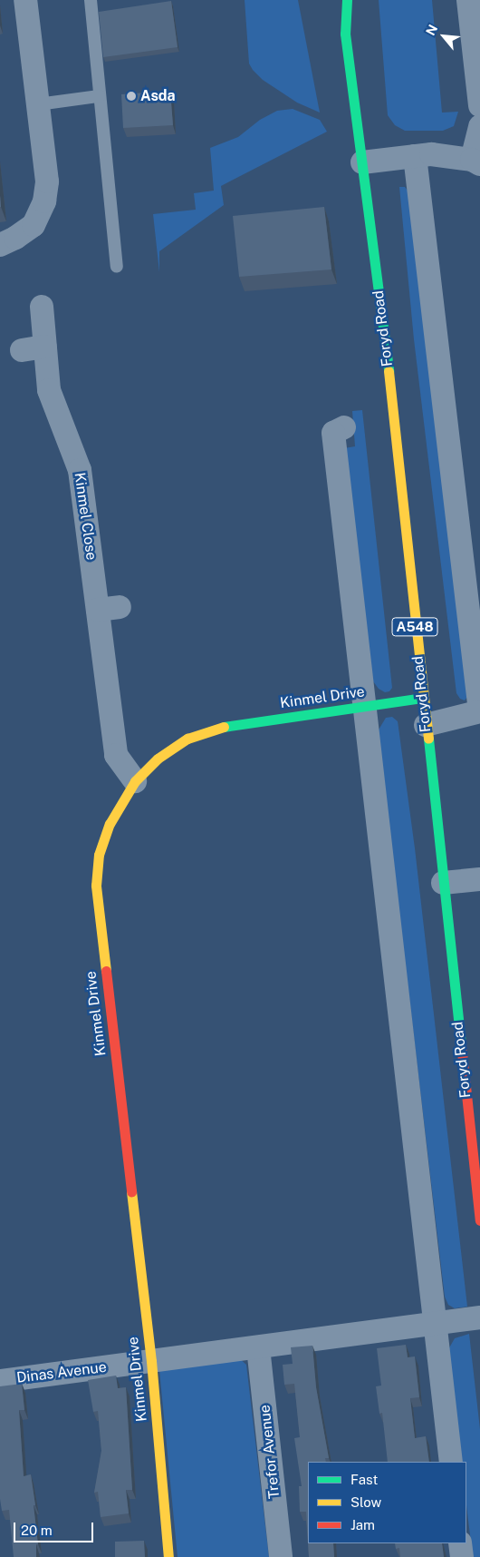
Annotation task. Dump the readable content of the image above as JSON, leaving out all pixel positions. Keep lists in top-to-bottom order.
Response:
{
  "streets": {
    "main road": ["Foryd Road", "A548", "Kinmel Drive"],
    "street": ["Kinmel Close", "Dinas Avenue", "Trefor Avenue"]
  },
  "crossings": [
    ["Foryd Road", "Kinmel Drive"],
    ["Kinmel Close", "Kinmel Drive"],
    ["Kinmel Drive", "Dinas Avenue"],
    ["Dinas Avenue", "Trefor Avenue"]
  ],
  "places": ["Asda"],
  "legend": ["Fast", "Slow", "Jam"],
  "scale_bar": "20 m",
  "north": "top left"
}
